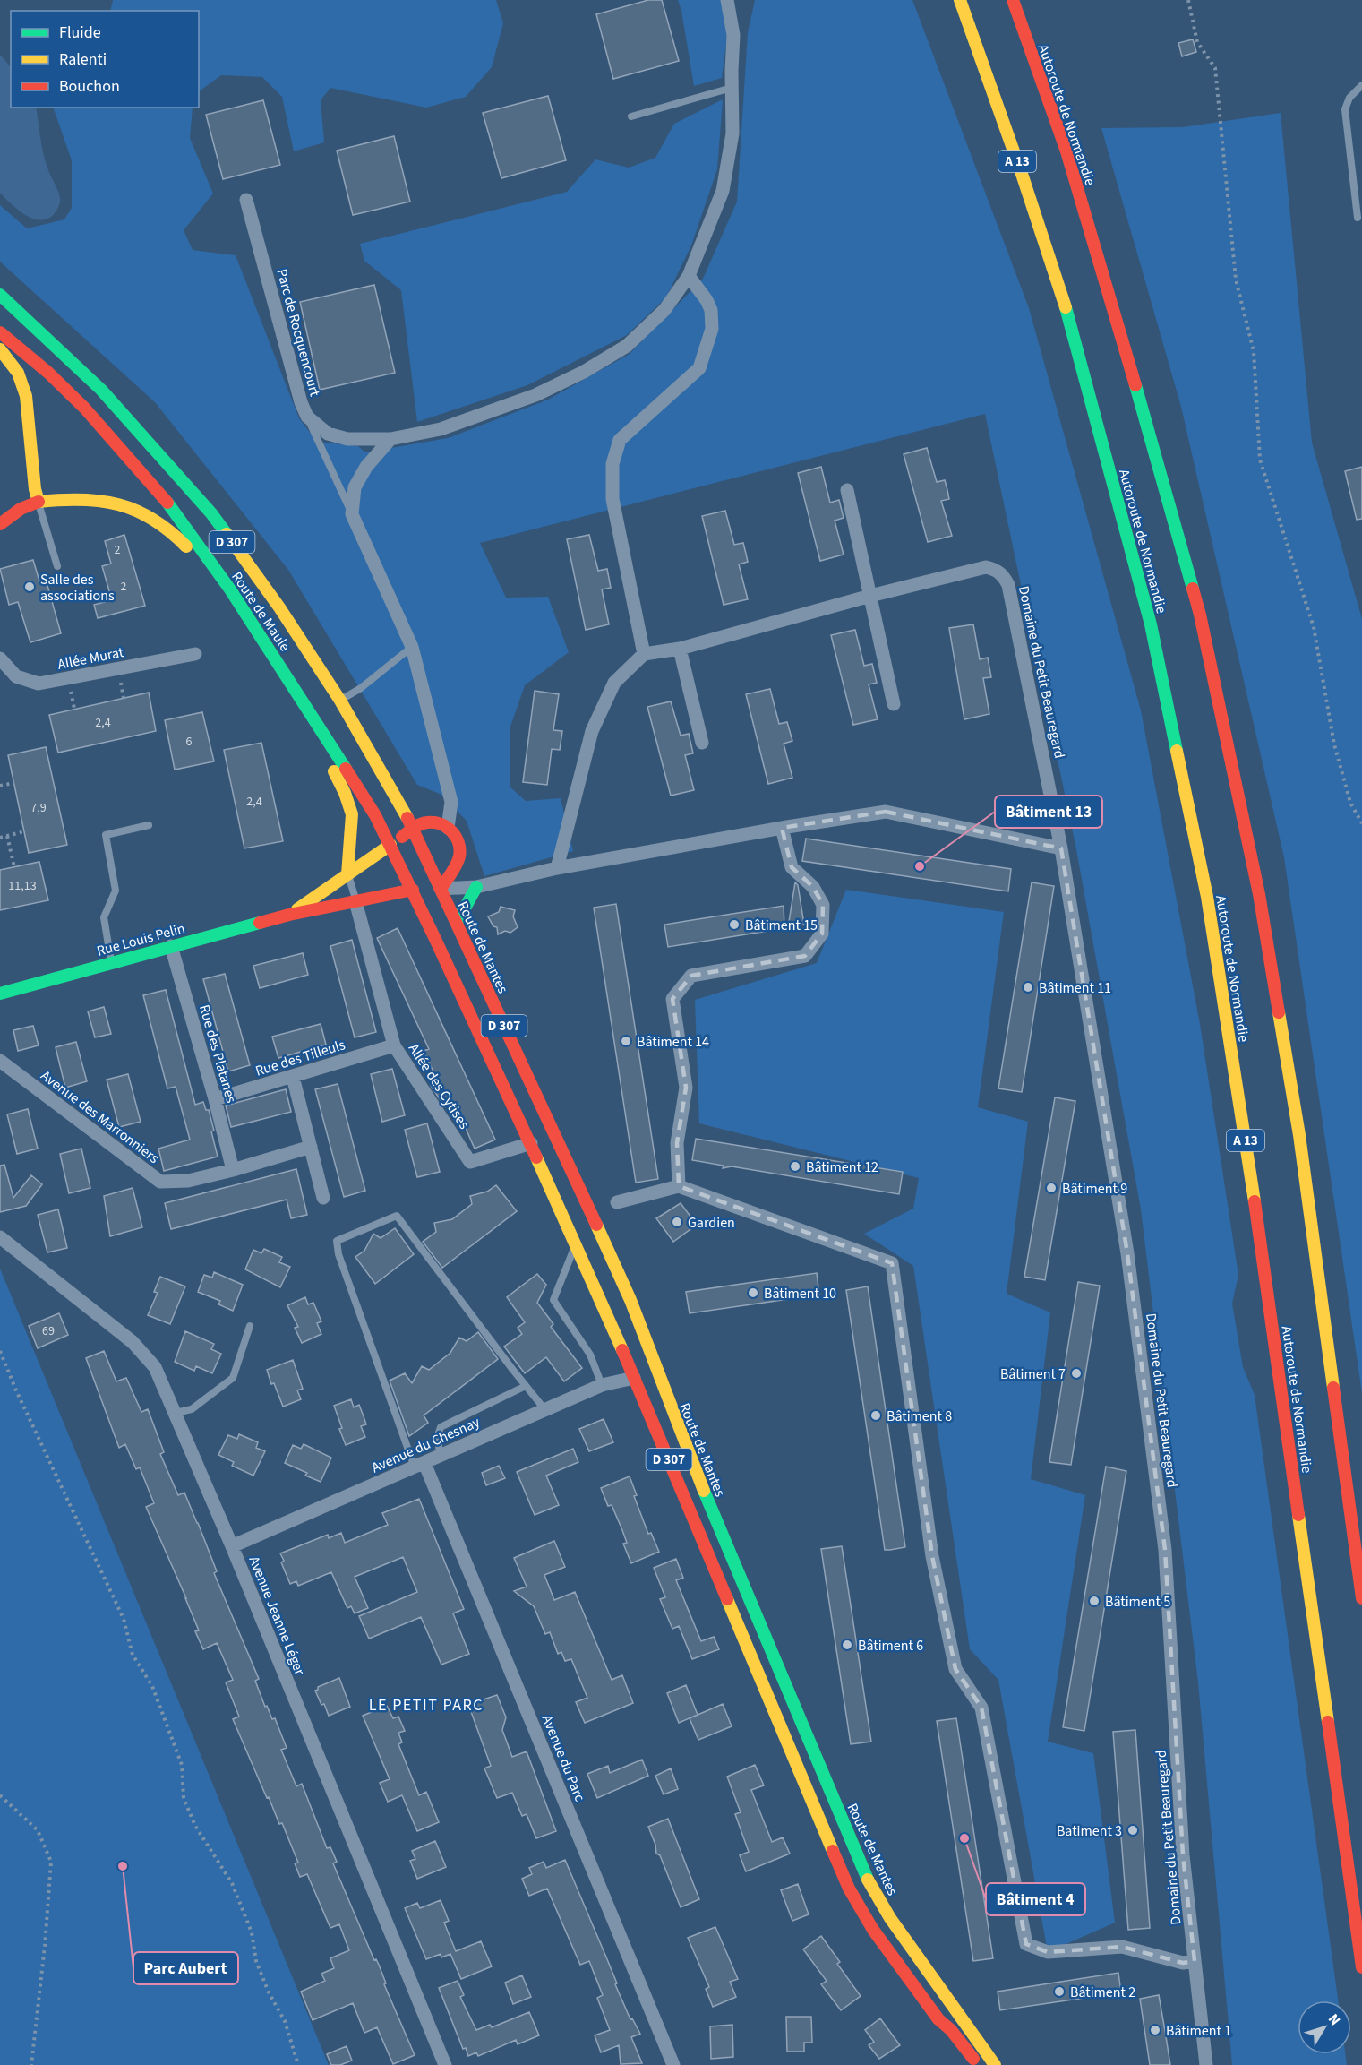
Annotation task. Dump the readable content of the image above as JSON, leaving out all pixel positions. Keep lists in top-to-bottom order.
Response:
{
  "streets": {
    "main road": [
      "Autoroute de Normandie",
      "A 13",
      "D 307",
      "Route de Maule",
      "Rue Louis Pelin",
      "Route de Mantes"
    ],
    "street": [
      "Parc de Rocquencourt",
      "Allée Murat",
      "Domaine du Petit Beauregard",
      "Rue des Platanes",
      "Rue des Tilleuls",
      "Allée des Cytises",
      "Avenue des Marronniers",
      "Avenue du Chesnay",
      "Avenue Jeanne Léger",
      "Avenue du Parc"
    ]
  },
  "crossings": [
    ["D 307", "Route de Mantes"],
    ["Route de Maule", "Rue Louis Pelin"],
    ["Route de Maule", "Route de Mantes"],
    ["Rue Louis Pelin", "Route de Mantes"],
    ["Rue Louis Pelin", "Rue des Platanes"],
    ["Rue Louis Pelin", "Allée des Cytises"],
    ["Route de Mantes", "Allée des Cytises"],
    ["Route de Mantes", "Avenue du Chesnay"],
    ["Rue des Platanes", "Rue des Tilleuls"],
    ["Rue des Platanes", "Avenue des Marronniers"],
    ["Rue des Tilleuls", "Allée des Cytises"],
    ["Avenue du Chesnay", "Avenue Jeanne Léger"],
    ["Avenue du Chesnay", "Avenue du Parc"]
  ],
  "districts": ["LE PETIT PARC"],
  "places": [
    "Salle des associations",
    "Bâtiment 13",
    "Bâtiment 15",
    "Bâtiment 11",
    "Bâtiment 14",
    "Bâtiment 12",
    "Bâtiment 9",
    "Gardien",
    "Bâtiment 10",
    "Bâtiment 7",
    "Bâtiment 8",
    "Bâtiment 5",
    "Bâtiment 6",
    "Batiment 3",
    "Bâtiment 4",
    "Parc Aubert",
    "Bâtiment 2",
    "Bâtiment 1"
  ],
  "house_numbers": [
    "2",
    "2",
    "2,4",
    "6",
    "2,4",
    "7,9",
    "11,13",
    "69"
  ],
  "legend": ["Fluide", "Ralenti", "Bouchon"],
  "north": "top right"
}
